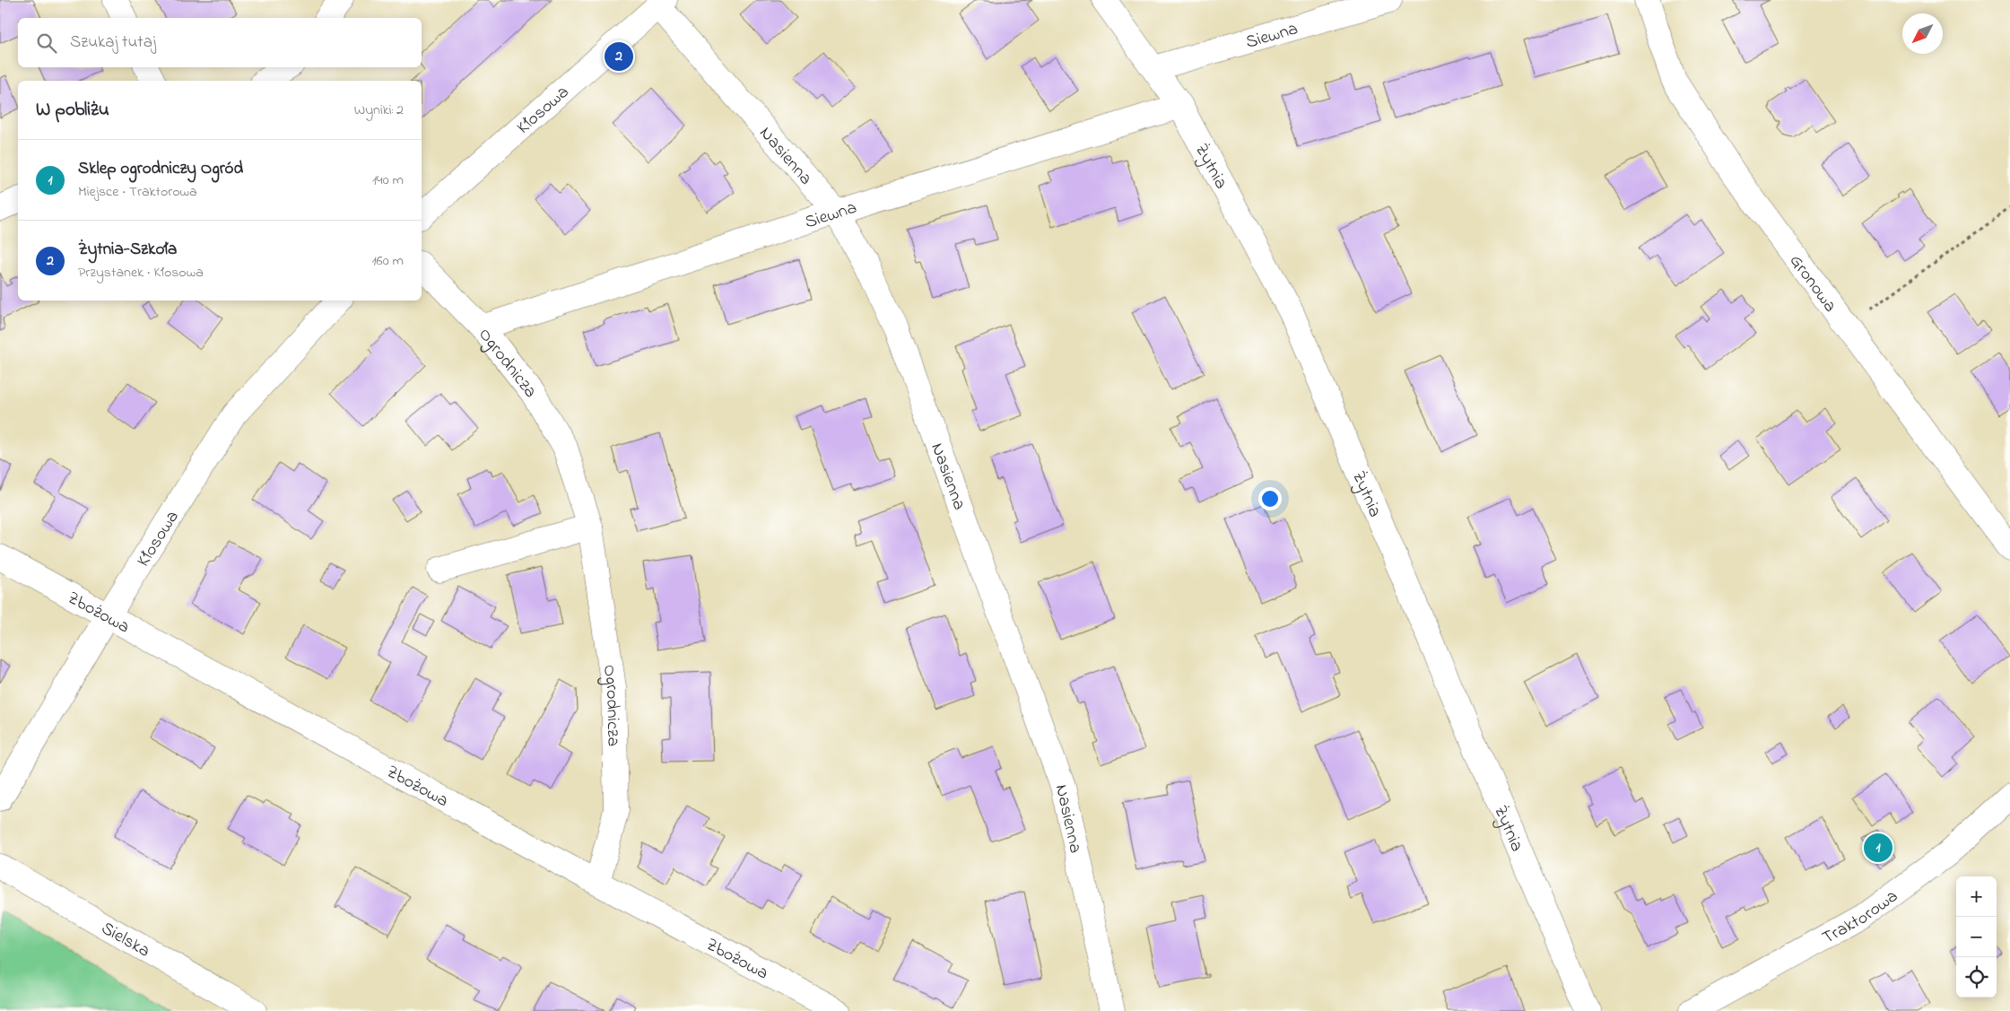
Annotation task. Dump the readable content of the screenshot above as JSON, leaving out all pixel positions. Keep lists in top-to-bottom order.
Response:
{
  "streets": {
    "street": [
      "Siewna",
      "Kłosowa",
      "Nasienna",
      "Żytnia",
      "Gronowa",
      "Ogrodnicza",
      "Zbożowa",
      "Traktorowa",
      "Sielska"
    ]
  },
  "crossings": [
    ["Siewna", "Nasienna"],
    ["Siewna", "Żytnia"],
    ["Siewna", "Ogrodnicza"],
    ["Kłosowa", "Nasienna"],
    ["Kłosowa", "Zbożowa"],
    ["Ogrodnicza", "Zbożowa"]
  ],
  "north": "bottom left",
  "page": {
    "search": "Szukaj tutaj",
    "pins": ["2", "1"],
    "heading": ["W pobliżu", "Wyniki: 2"],
    "list": [
      {
        "mark": "1",
        "name": "Sklep ogrodniczy Ogród",
        "note": "Miejsce · Traktorowa",
        "value": "140 m"
      },
      {
        "mark": "2",
        "name": "Żytnia-Szkoła",
        "note": "Przystanek · Kłosowa",
        "value": "160 m"
      }
    ],
    "map_buttons": ["+", "−"]
  }
}
